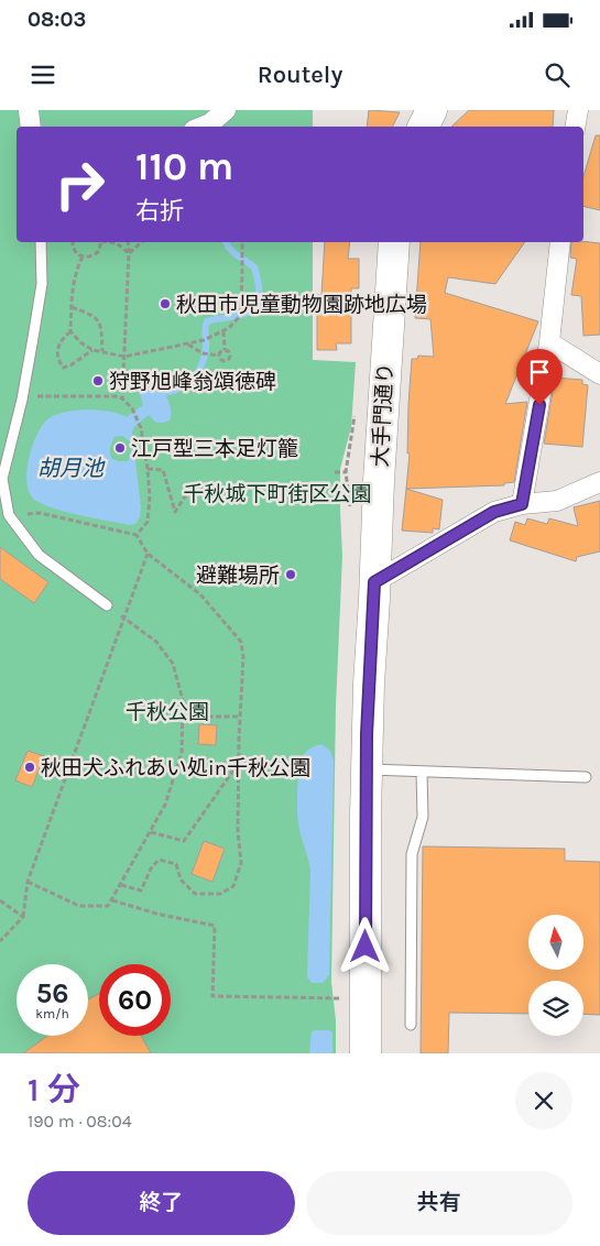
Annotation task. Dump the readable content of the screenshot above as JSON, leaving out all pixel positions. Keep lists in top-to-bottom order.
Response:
{
  "streets": {
    "main road": ["大手門通り"]
  },
  "water": ["胡月池"],
  "parks": ["千秋城下町街区公園", "千秋公園"],
  "places": [
    "秋田市児童動物園跡地広場",
    "狩野旭峰翁頌徳碑",
    "江戸型三本足灯籠",
    "避難場所",
    "秋田犬ふれあい処in千秋公園"
  ],
  "north": "top",
  "page": {
    "status": "08:03",
    "header": "Routely",
    "turn": ["110 m", "右折"],
    "speed": "56 km/h",
    "limit": "60",
    "heading": ["1 分", "190 m · 08:04"],
    "buttons": ["終了", "共有"]
  }
}
